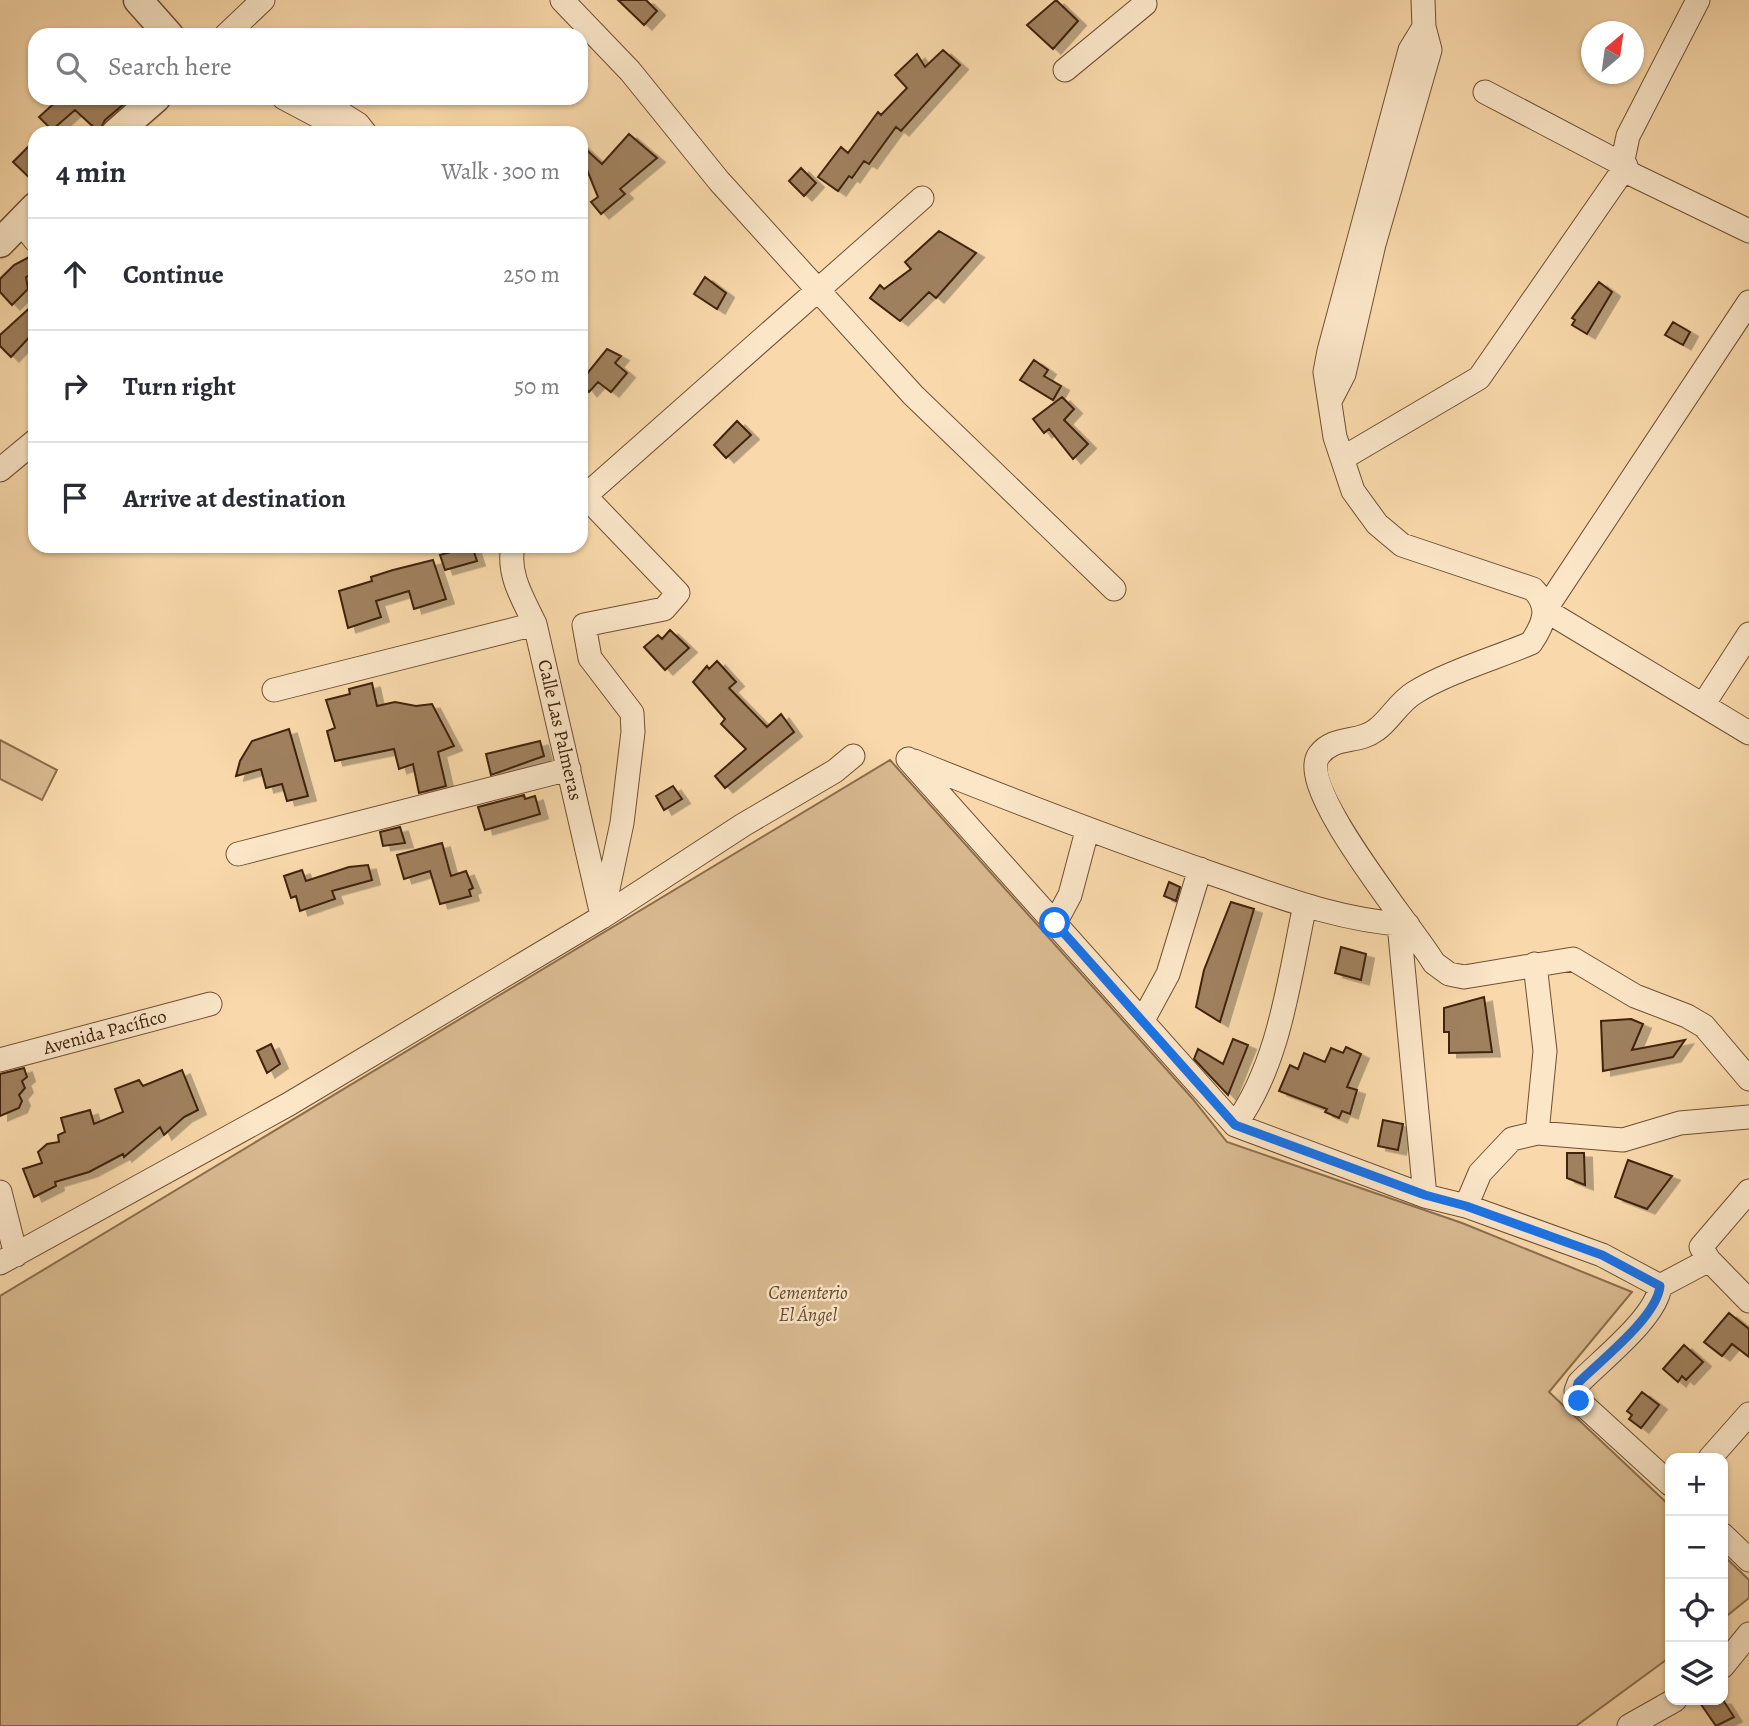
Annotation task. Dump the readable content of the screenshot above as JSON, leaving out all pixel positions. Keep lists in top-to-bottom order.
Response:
{
  "streets": {
    "street": ["Calle Las Palmeras", "Avenida Pacífico"]
  },
  "parks": ["Cementerio El Ángel"],
  "north": "top right",
  "page": {
    "search": "Search here",
    "heading": ["4 min", "Walk · 300 m"],
    "list": [
      ["Continue", "250 m"],
      ["Turn right", "50 m"],
      "Arrive at destination"
    ],
    "map_buttons": ["+", "−"]
  }
}
